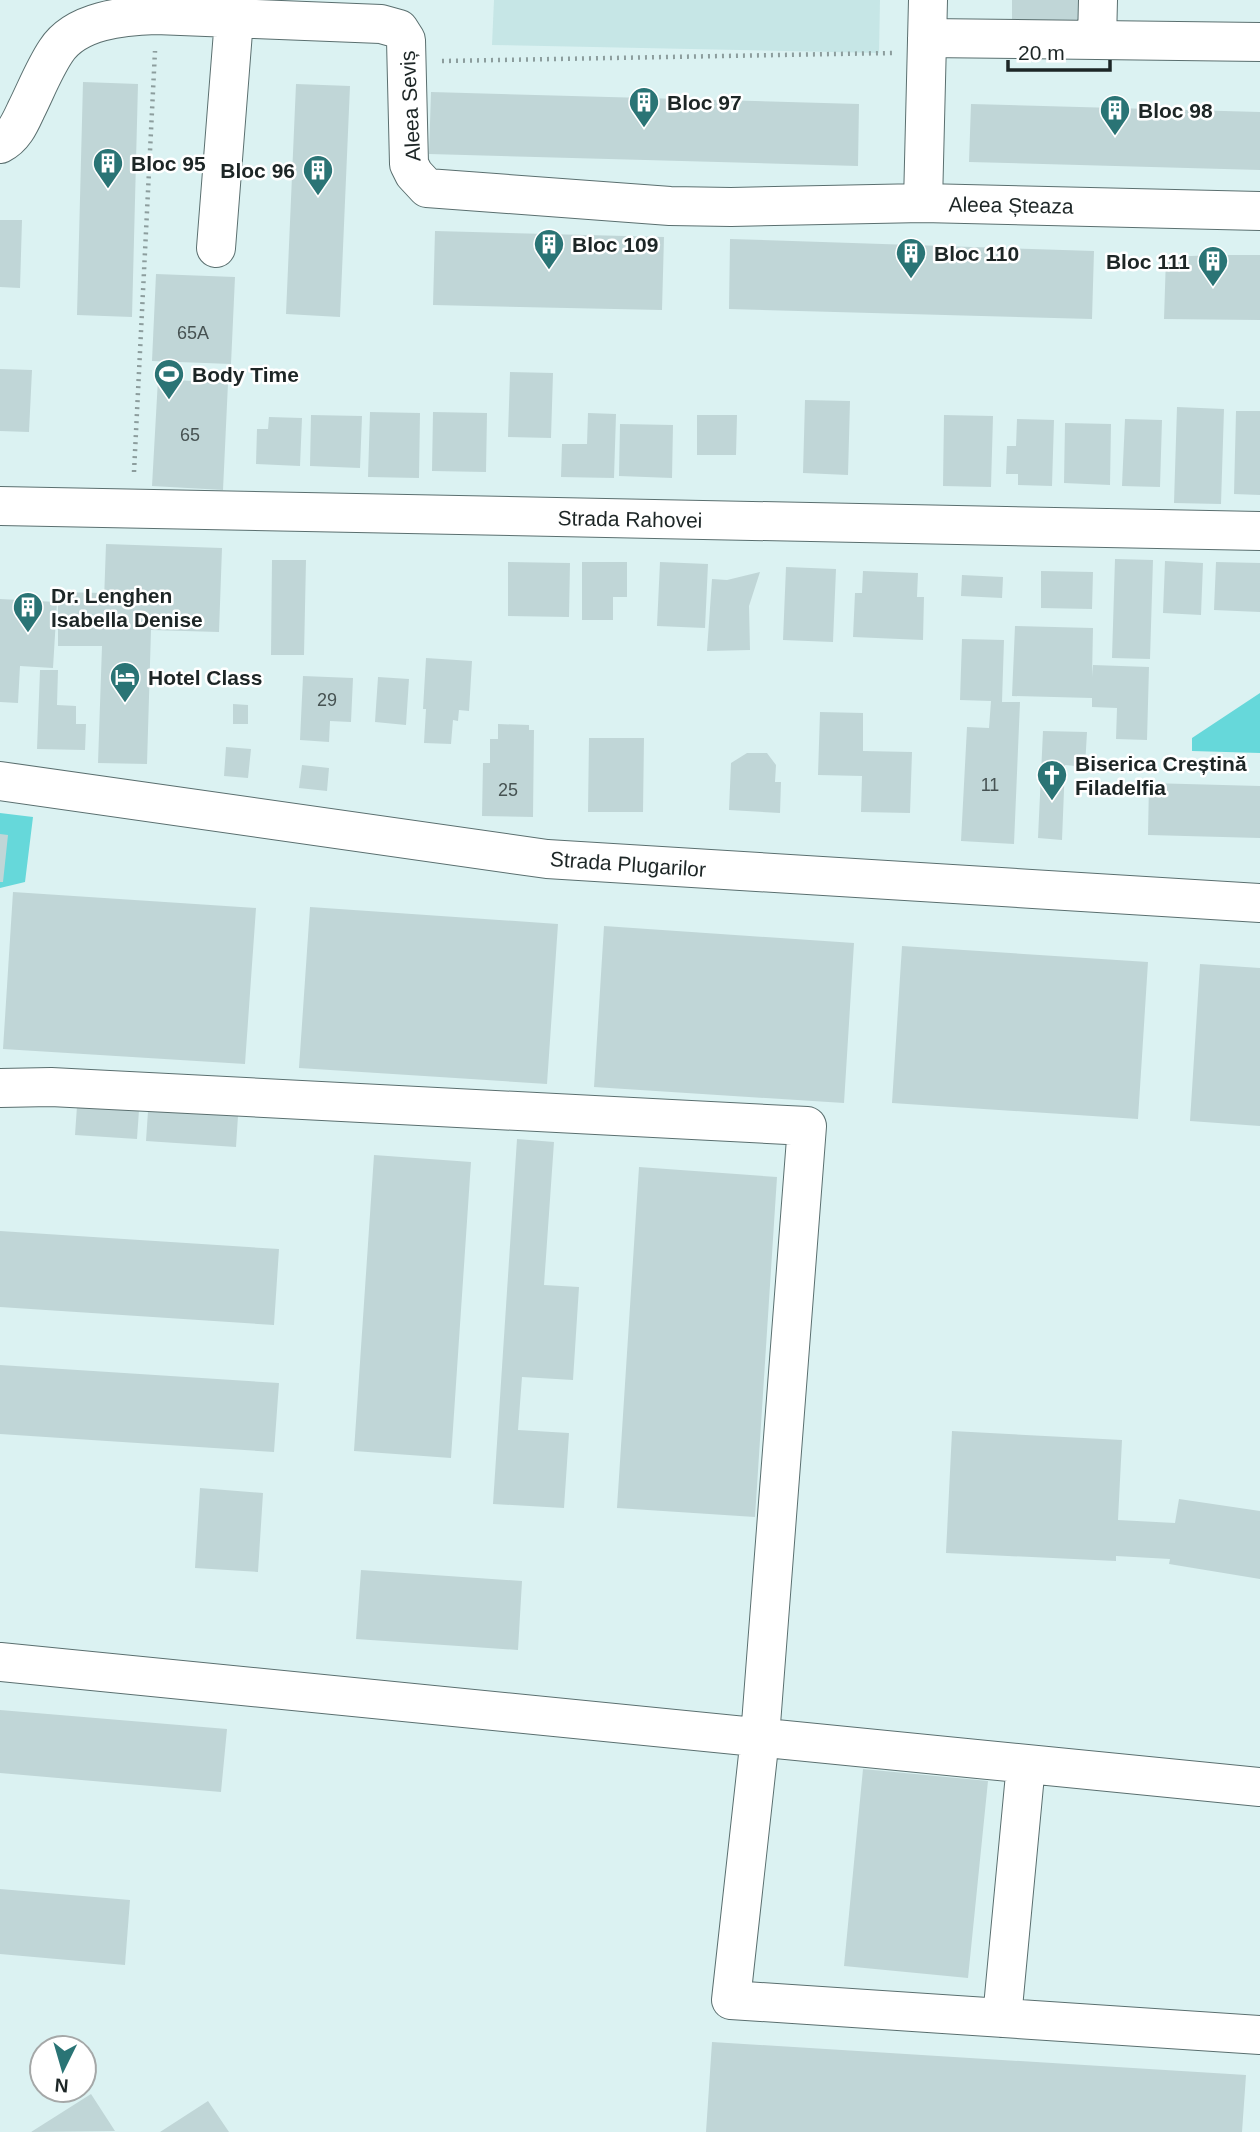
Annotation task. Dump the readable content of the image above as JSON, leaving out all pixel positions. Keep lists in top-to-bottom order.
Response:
{
  "streets": {
    "street": [
      "Aleea Seviș",
      "Aleea Șteaza",
      "Strada Rahovei",
      "Strada Plugarilor"
    ]
  },
  "crossings": [
    ["Aleea Seviș", "Aleea Șteaza"]
  ],
  "places": {
    "building": [
      "Bloc 97",
      "Bloc 98",
      "Bloc 95",
      "Bloc 96",
      "Bloc 109",
      "Bloc 110",
      "Bloc 111",
      "Dr. Lenghen Isabella Denise"
    ],
    "sports": ["Body Time"],
    "hotel": ["Hotel Class"],
    "church": ["Biserica Creștină Filadelfia"]
  },
  "house_numbers": [
    "65A",
    "65",
    "29",
    "11",
    "25"
  ],
  "scale_bar": "20 m",
  "north": "bottom"
}
